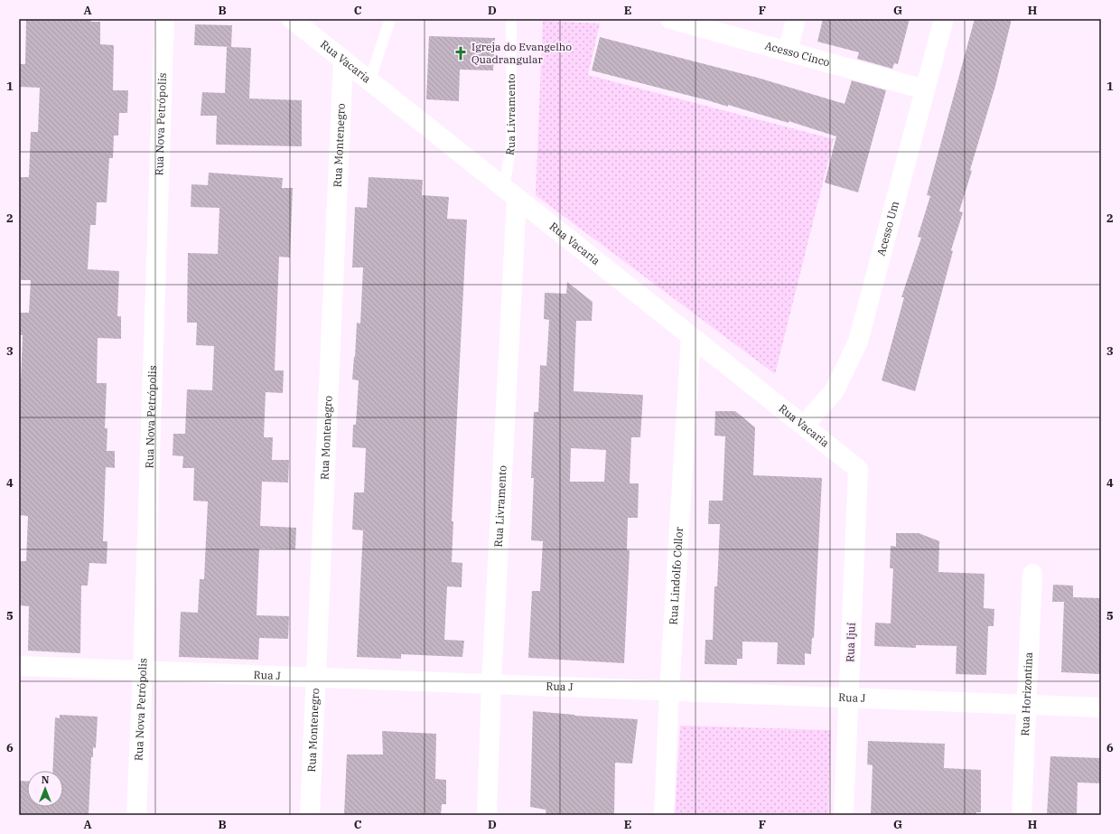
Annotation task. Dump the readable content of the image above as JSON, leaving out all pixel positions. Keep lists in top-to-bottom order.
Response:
{
  "streets": {
    "street": [
      "Acesso Cinco",
      "Rua Vacaria",
      "Rua Livramento",
      "Rua Nova Petrópolis",
      "Rua Montenegro",
      "Acesso Um",
      "Rua Lindolfo Collor",
      "Rua Ijuí",
      "Rua J",
      "Rua Horizontina"
    ]
  },
  "crossings": [
    ["Acesso Cinco", "Acesso Um"],
    ["Rua Vacaria", "Rua Livramento"],
    ["Rua Vacaria", "Rua Montenegro"],
    ["Rua Vacaria", "Acesso Um"],
    ["Rua Vacaria", "Rua Lindolfo Collor"],
    ["Rua Vacaria", "Rua Ijuí"],
    ["Rua Livramento", "Rua J"],
    ["Rua Nova Petrópolis", "Rua J"],
    ["Rua Montenegro", "Rua J"],
    ["Rua Lindolfo Collor", "Rua J"],
    ["Rua Ijuí", "Rua J"],
    ["Rua J", "Rua Horizontina"]
  ],
  "places": {
    "church": ["Igreja do Evangelho Quadrangular"]
  },
  "north": "top",
  "grid": {
    "columns": [
      "A",
      "B",
      "C",
      "D",
      "E",
      "F",
      "G",
      "H"
    ],
    "rows": [
      "1",
      "2",
      "3",
      "4",
      "5",
      "6"
    ]
  }
}
